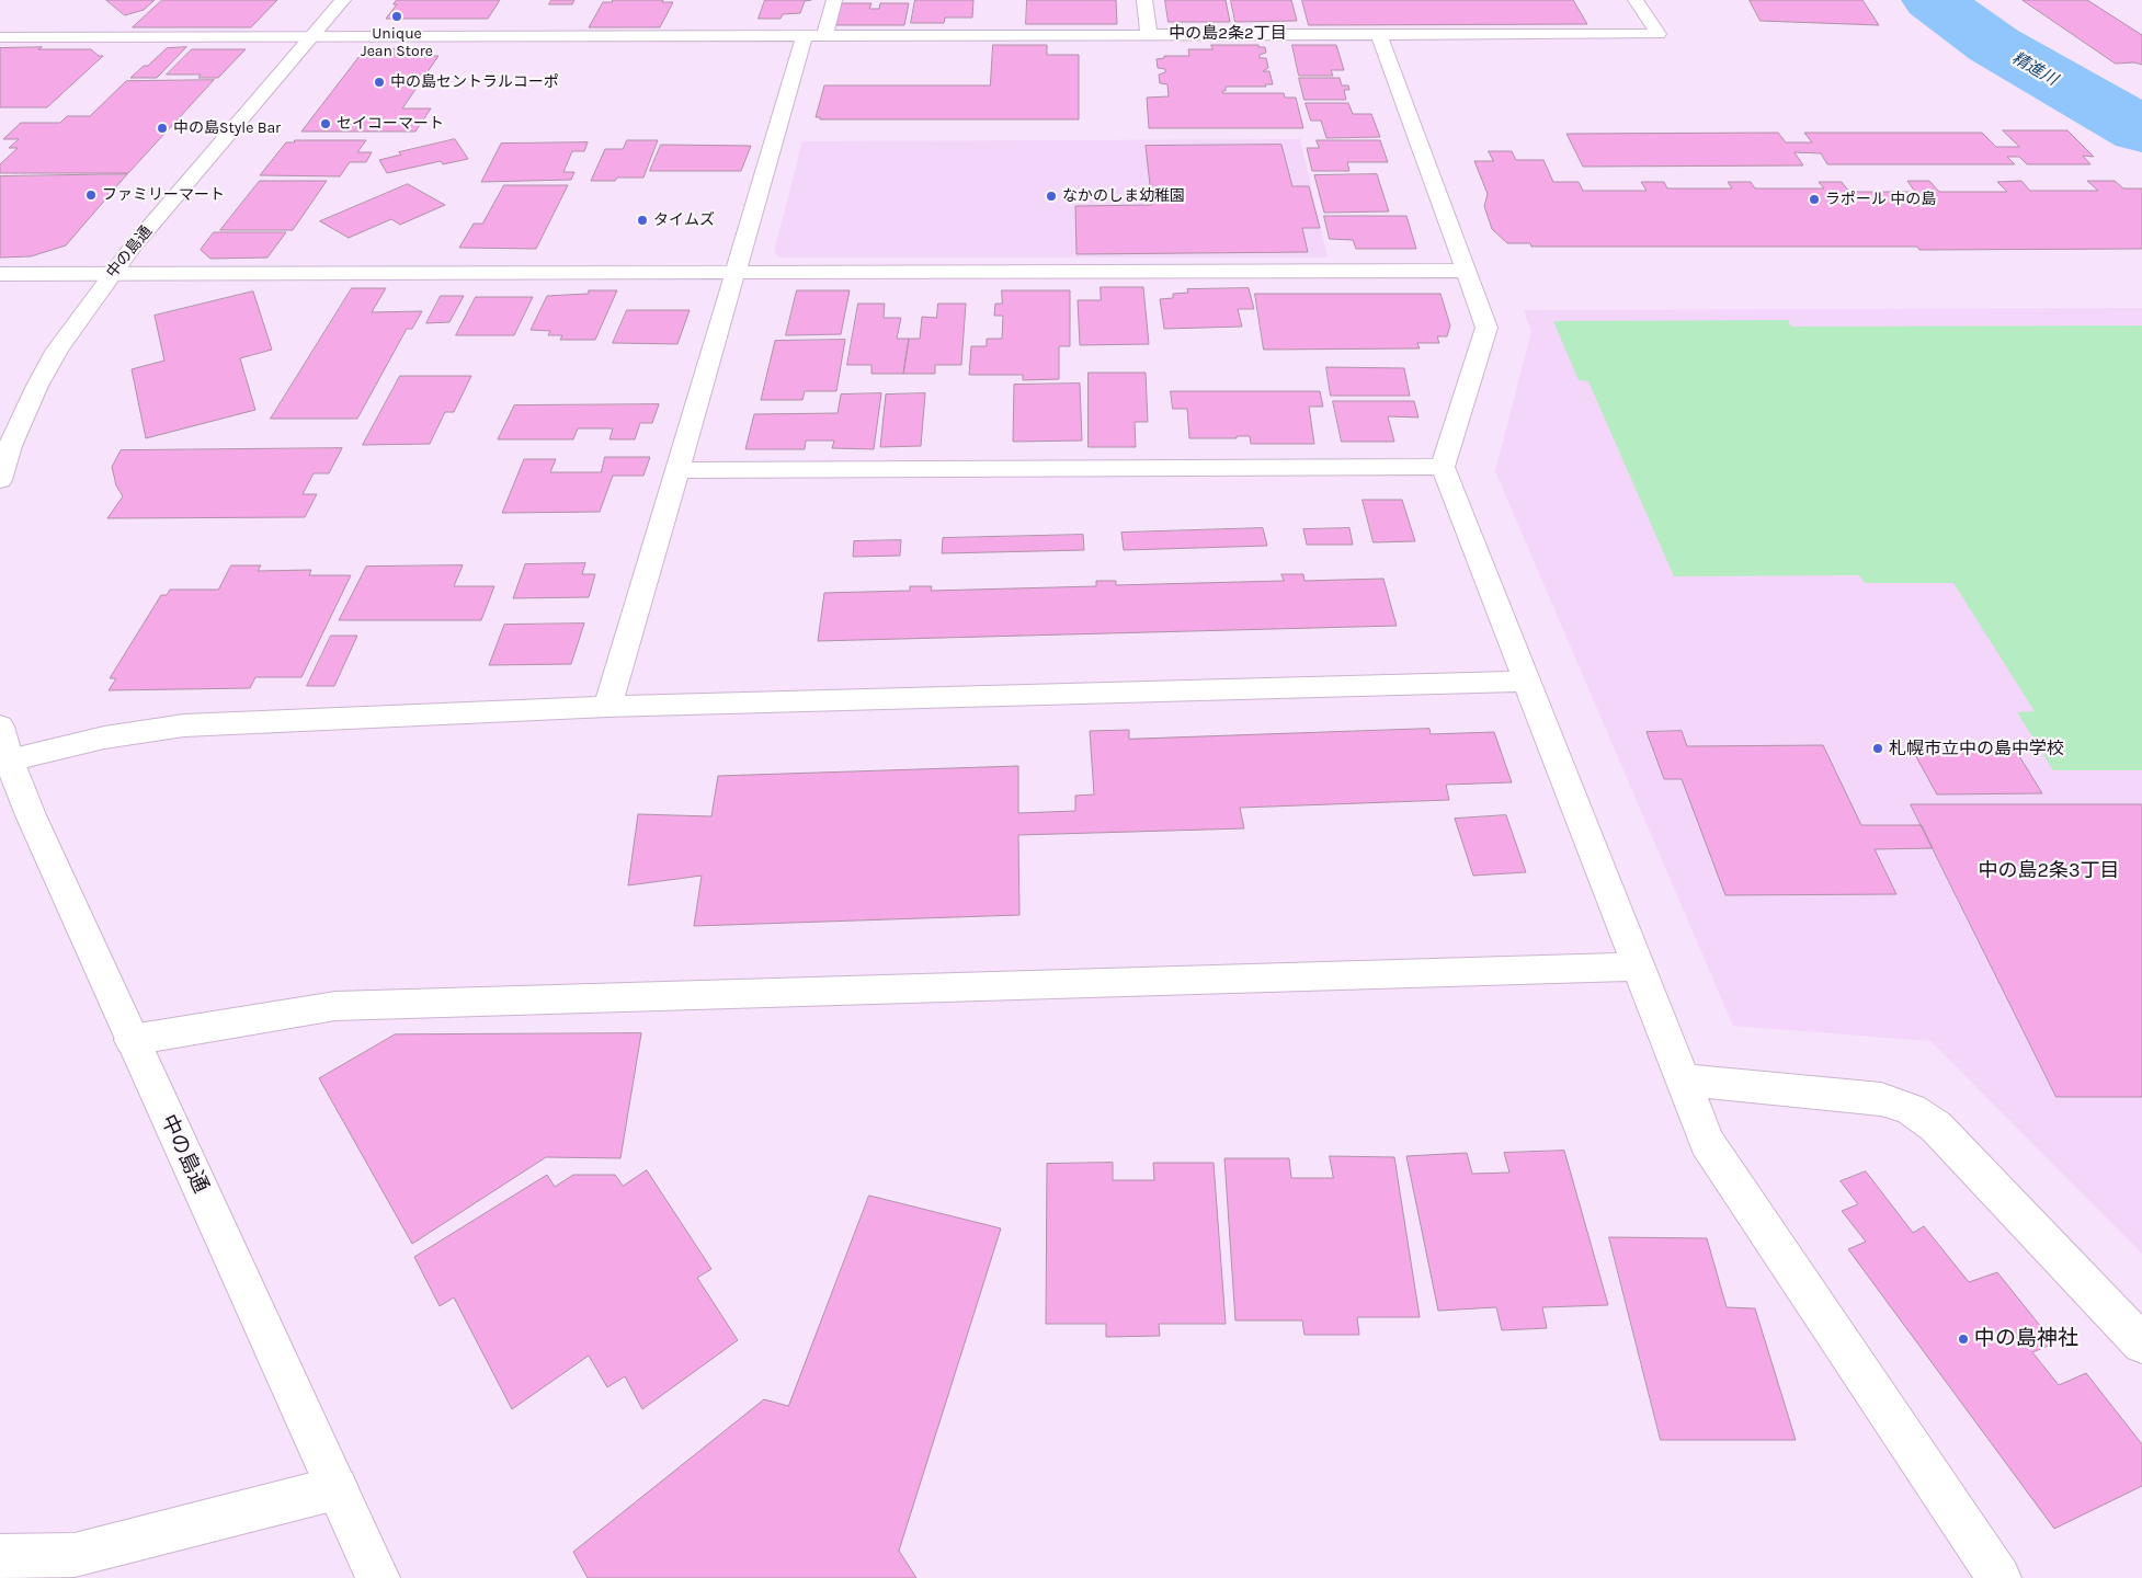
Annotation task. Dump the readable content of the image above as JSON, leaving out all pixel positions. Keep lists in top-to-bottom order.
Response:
{
  "streets": {
    "street": ["中の島通"]
  },
  "districts": ["中の島2条2丁目", "中の島2条3丁目"],
  "water": ["精進川"],
  "places": [
    "Unique Jean Store",
    "中の島セントラルコーポ",
    "セイコーマート",
    "中の島Style Bar",
    "ファミリーマート",
    "なかのしま幼稚園",
    "ラポール 中の島",
    "タイムズ",
    "札幌市立中の島中学校",
    "中の島神社"
  ]
}
